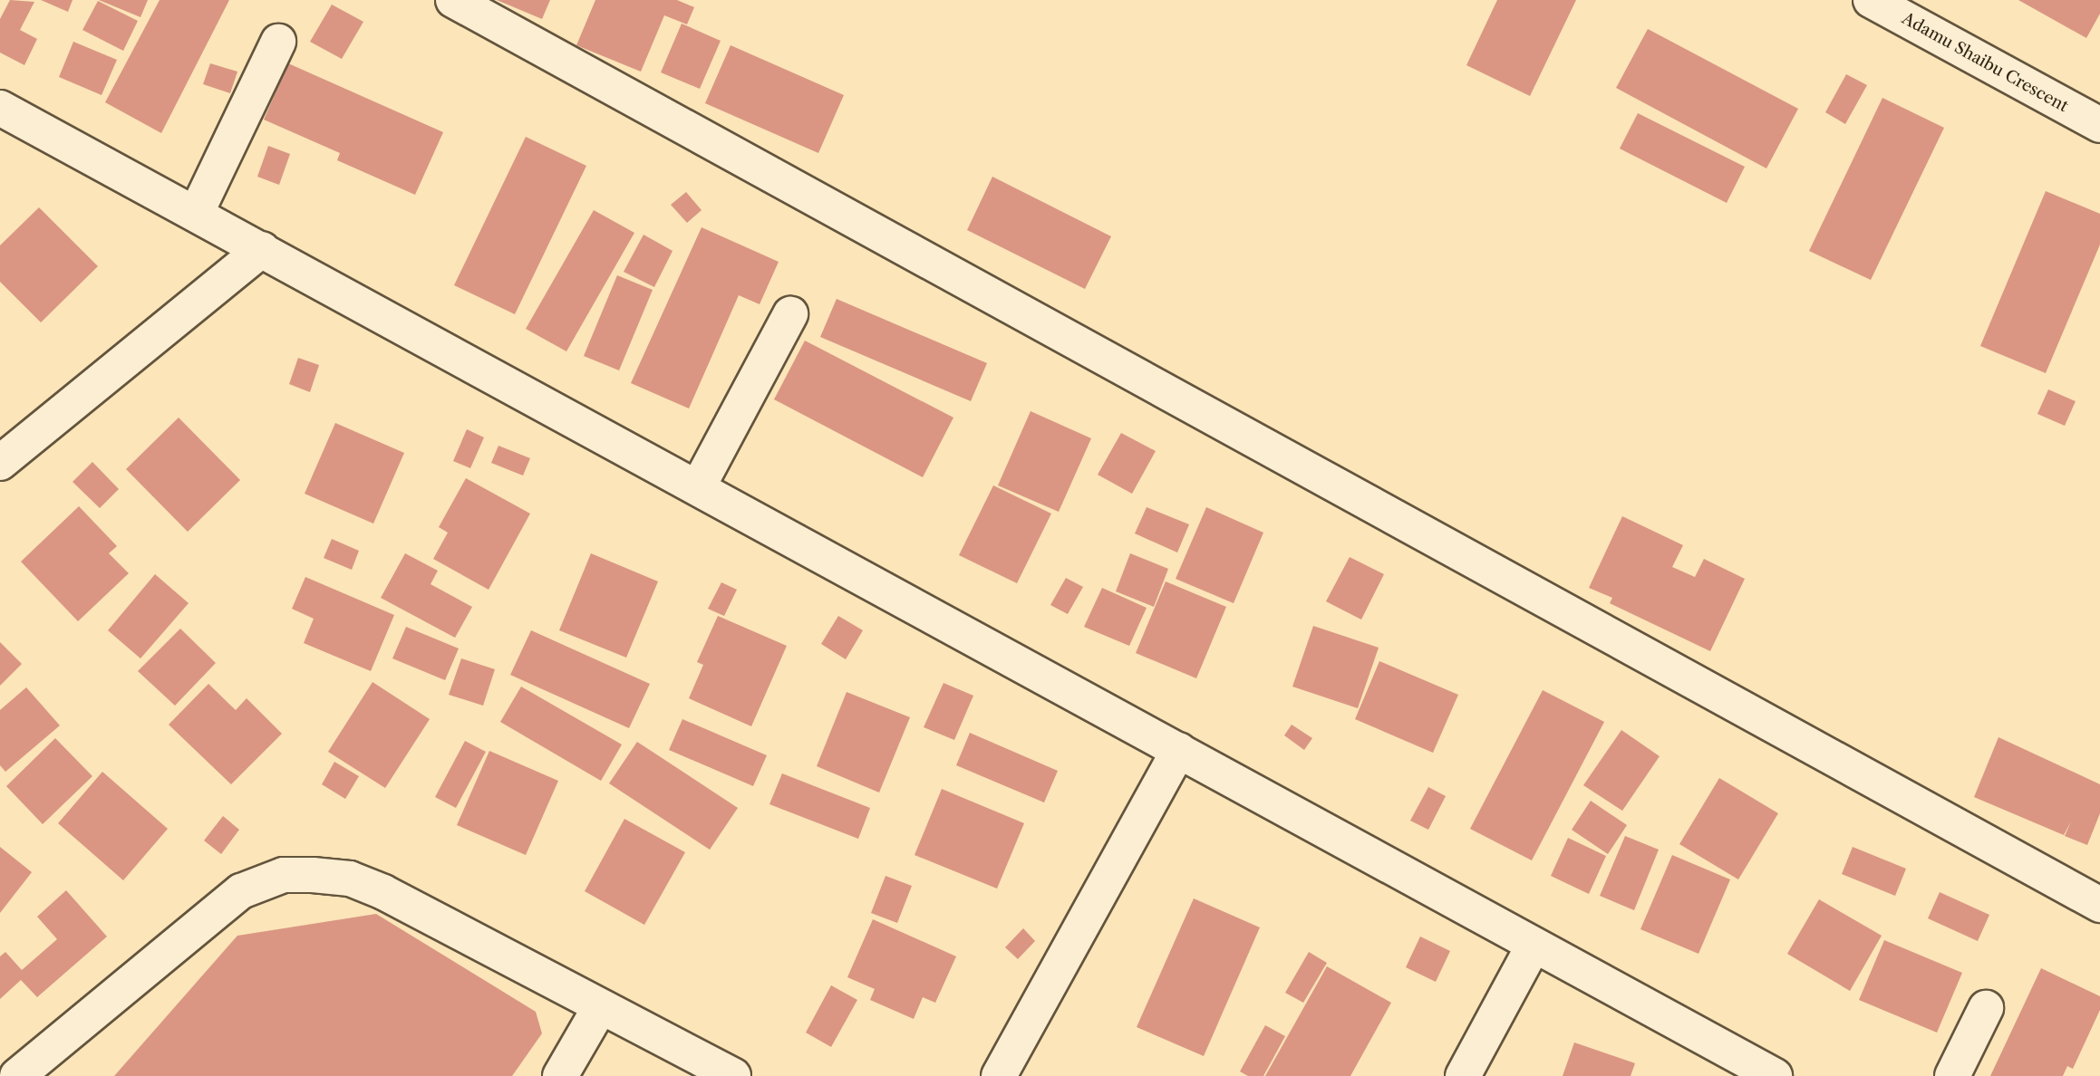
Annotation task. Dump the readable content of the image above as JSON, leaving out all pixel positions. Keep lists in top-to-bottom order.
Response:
{
  "streets": {
    "street": ["Adamu Shaibu Crescent"]
  }
}
